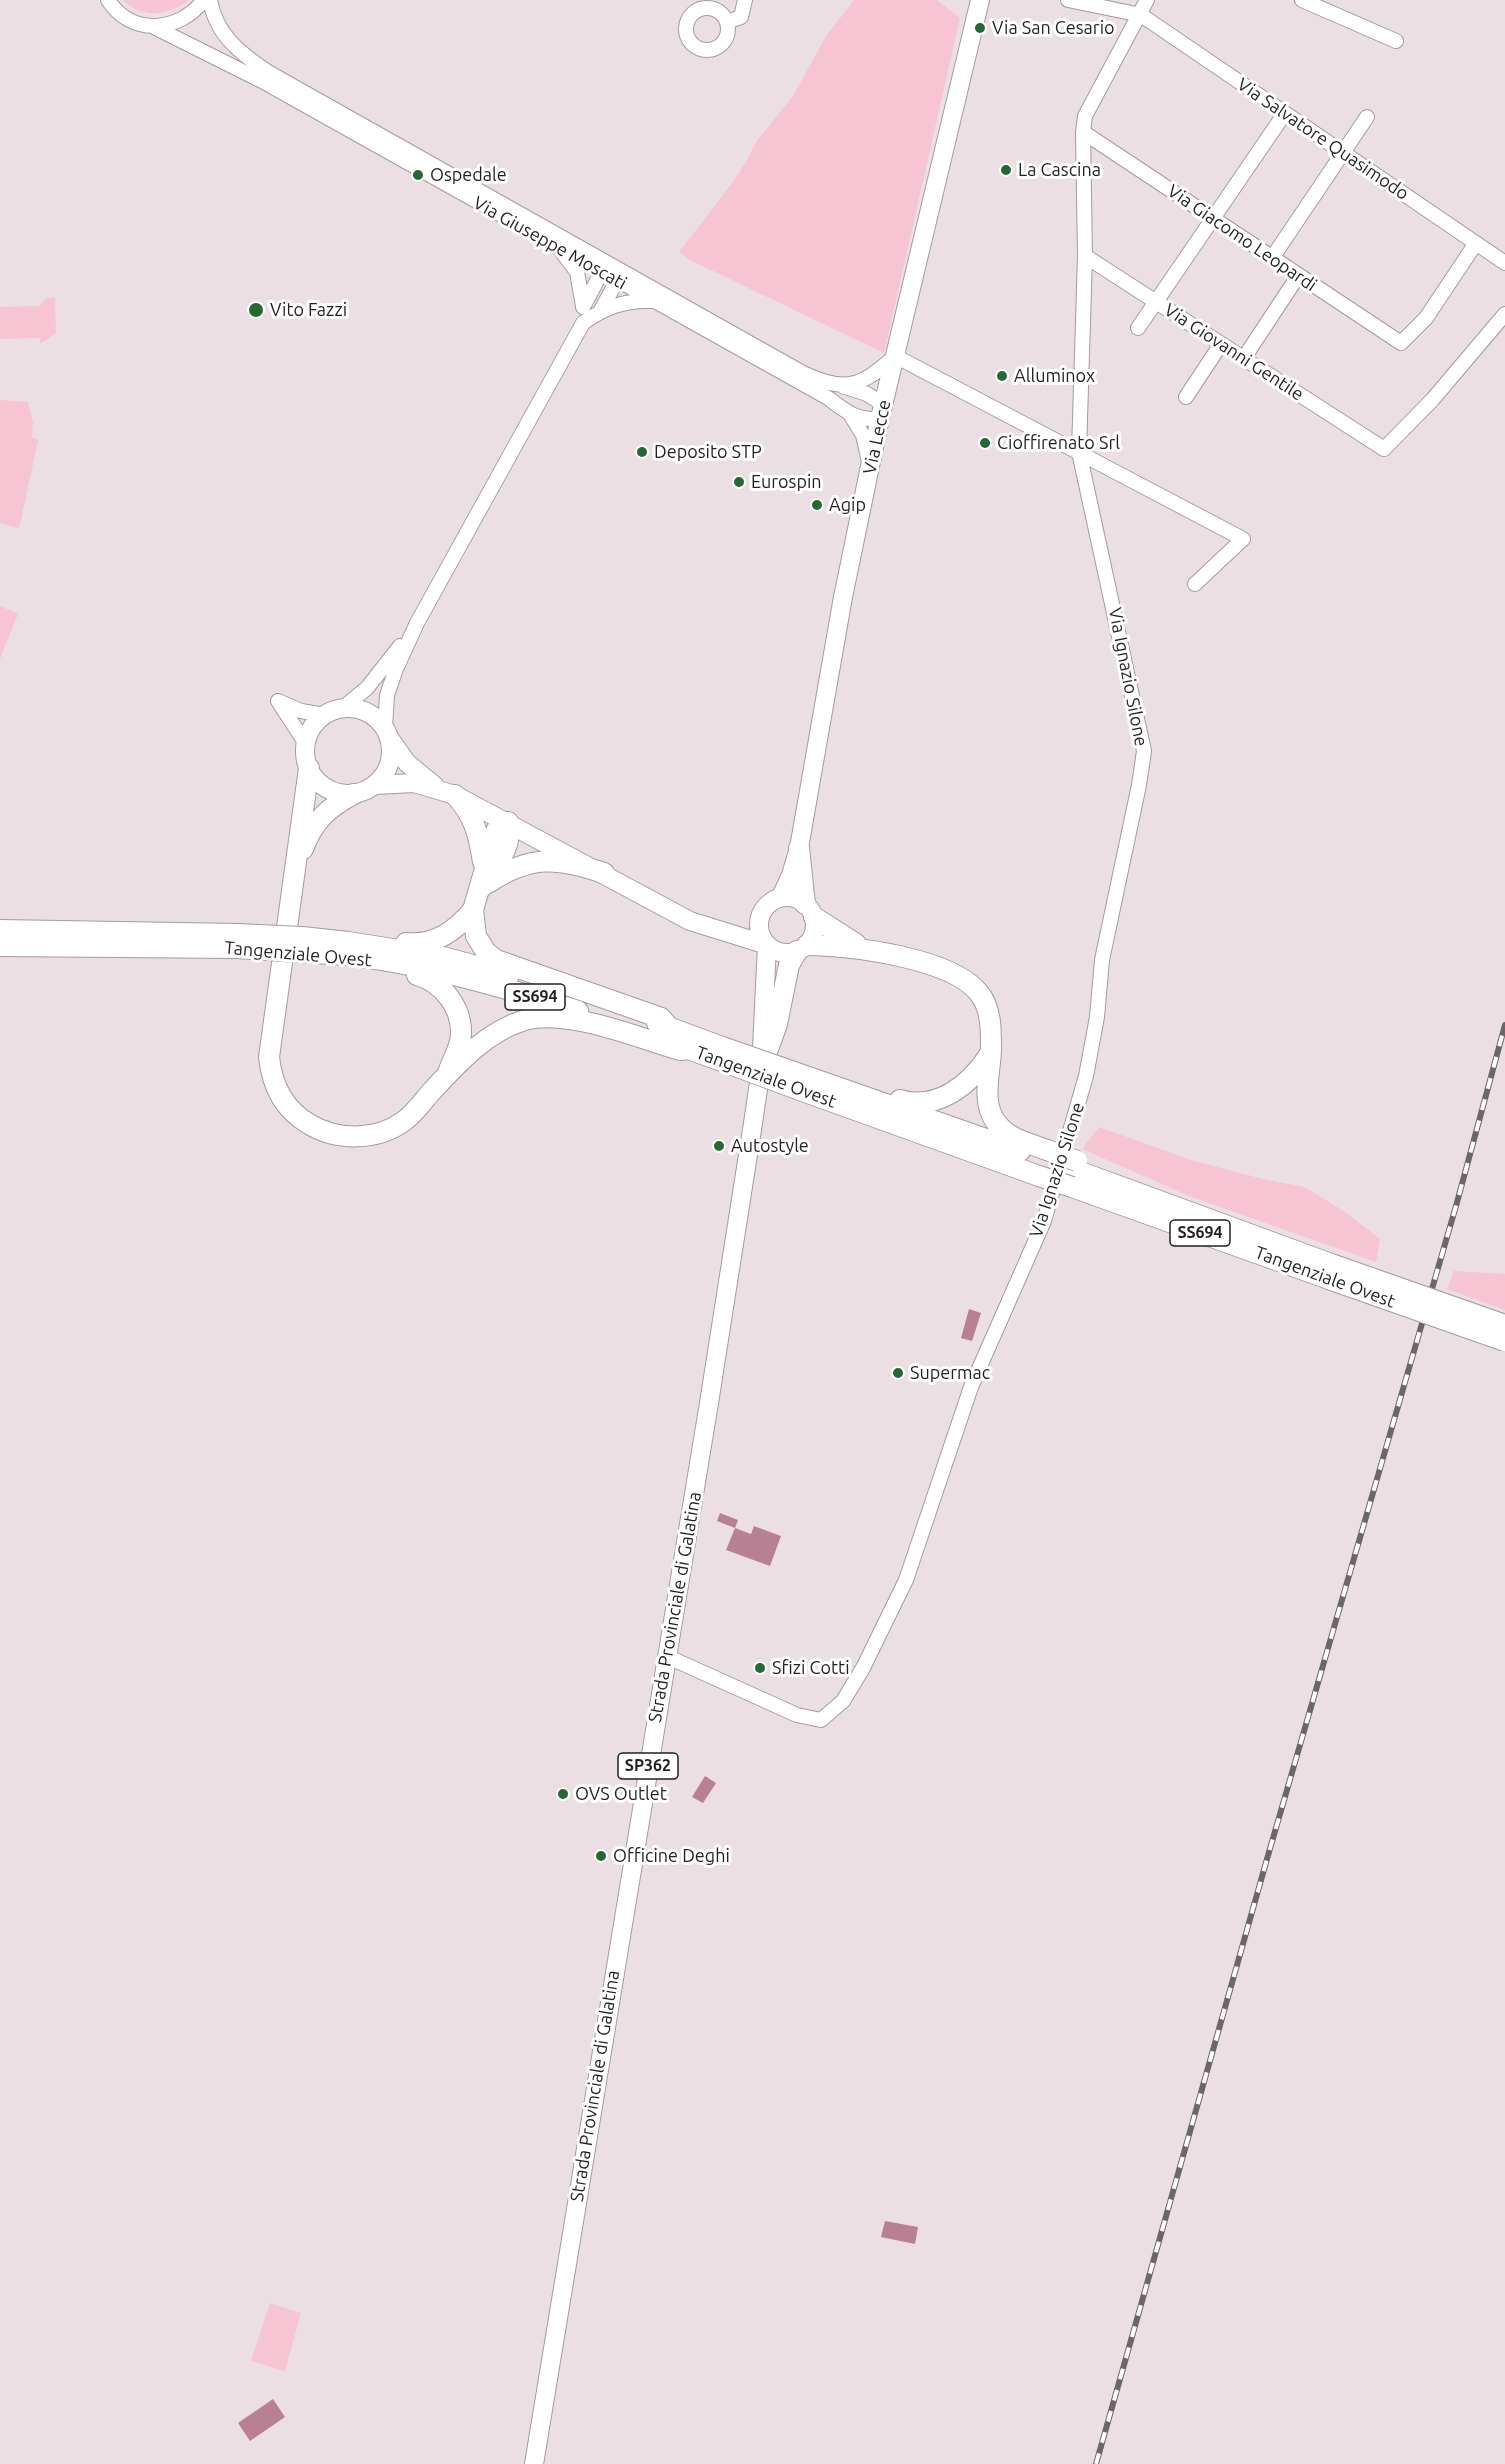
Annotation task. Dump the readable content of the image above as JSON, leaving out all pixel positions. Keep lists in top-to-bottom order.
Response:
{
  "streets": {
    "highway": ["Tangenziale Ovest", "SS694"],
    "main road": ["Via Lecce", "Strada Provinciale di Galatina", "SP362"],
    "street": [
      "Via Salvatore Quasimodo",
      "Via Giacomo Leopardi",
      "Via Giuseppe Moscati",
      "Via Giovanni Gentile",
      "Via Ignazio Silone"
    ]
  },
  "crossings": [
    ["Via Salvatore Quasimodo", "Via Giacomo Leopardi"],
    ["Via Giuseppe Moscati", "Via Lecce"],
    ["Via Lecce", "Strada Provinciale di Galatina"],
    ["Via Ignazio Silone", "Strada Provinciale di Galatina"]
  ],
  "places": [
    "Via San Cesario",
    "La Cascina",
    "Ospedale",
    "Vito Fazzi",
    "Alluminox",
    "Cioffirenato Srl",
    "Deposito STP",
    "Eurospin",
    "Agip",
    "Autostyle",
    "Supermac",
    "Sfizi Cotti",
    "OVS Outlet",
    "Officine Deghi"
  ]
}
